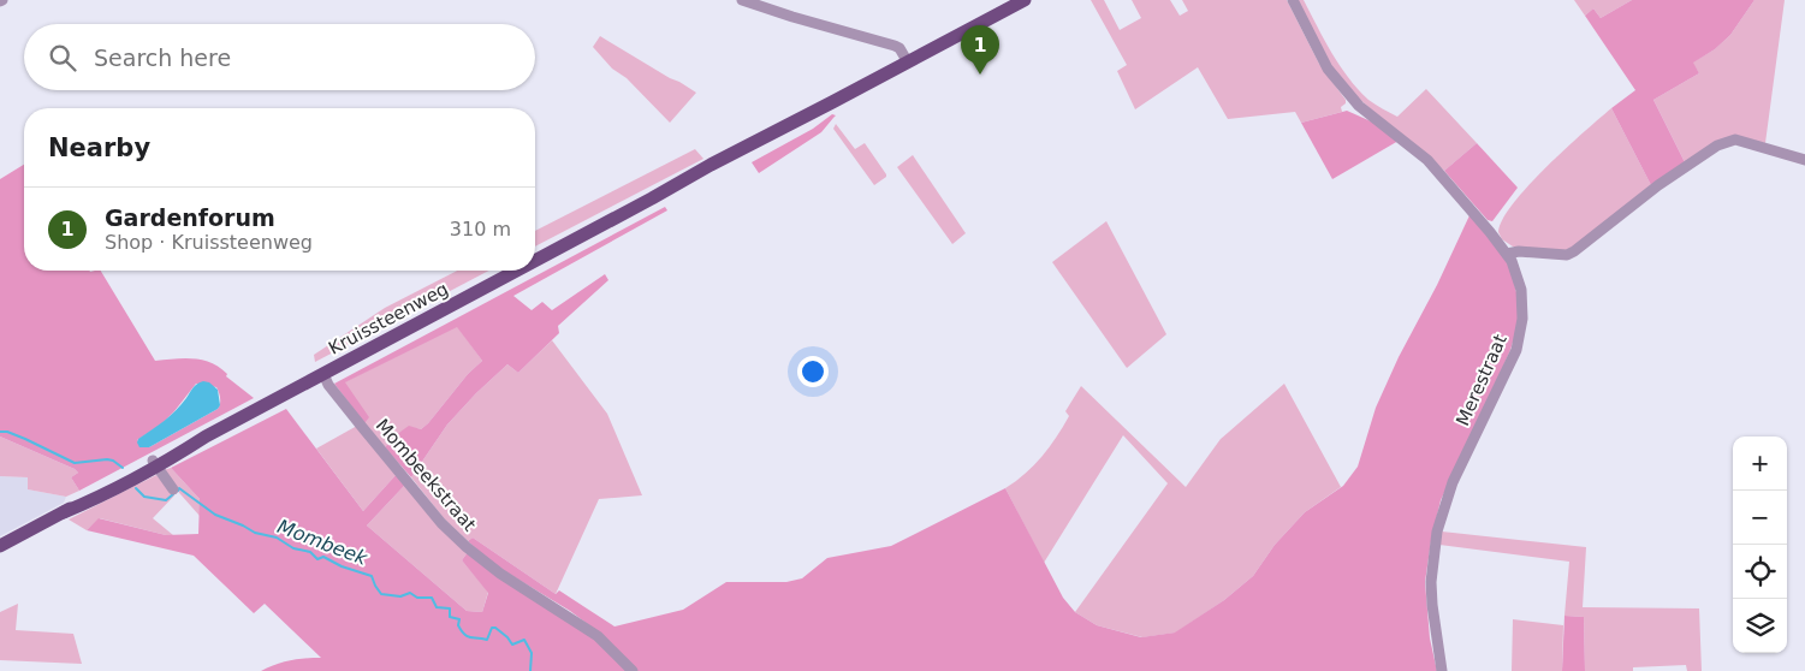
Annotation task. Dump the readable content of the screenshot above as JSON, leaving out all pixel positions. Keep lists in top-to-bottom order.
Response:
{
  "streets": {
    "main road": ["Kruissteenweg"],
    "street": ["Merestraat", "Mombeekstraat"]
  },
  "crossings": [
    ["Kruissteenweg", "Mombeekstraat"]
  ],
  "water": ["Mombeek"],
  "page": {
    "search": "Search here",
    "pins": "1",
    "heading": "Nearby",
    "list": [
      {
        "mark": "1",
        "name": "Gardenforum",
        "note": "Shop · Kruissteenweg",
        "value": "310 m"
      }
    ],
    "map_buttons": ["+", "−"]
  }
}
